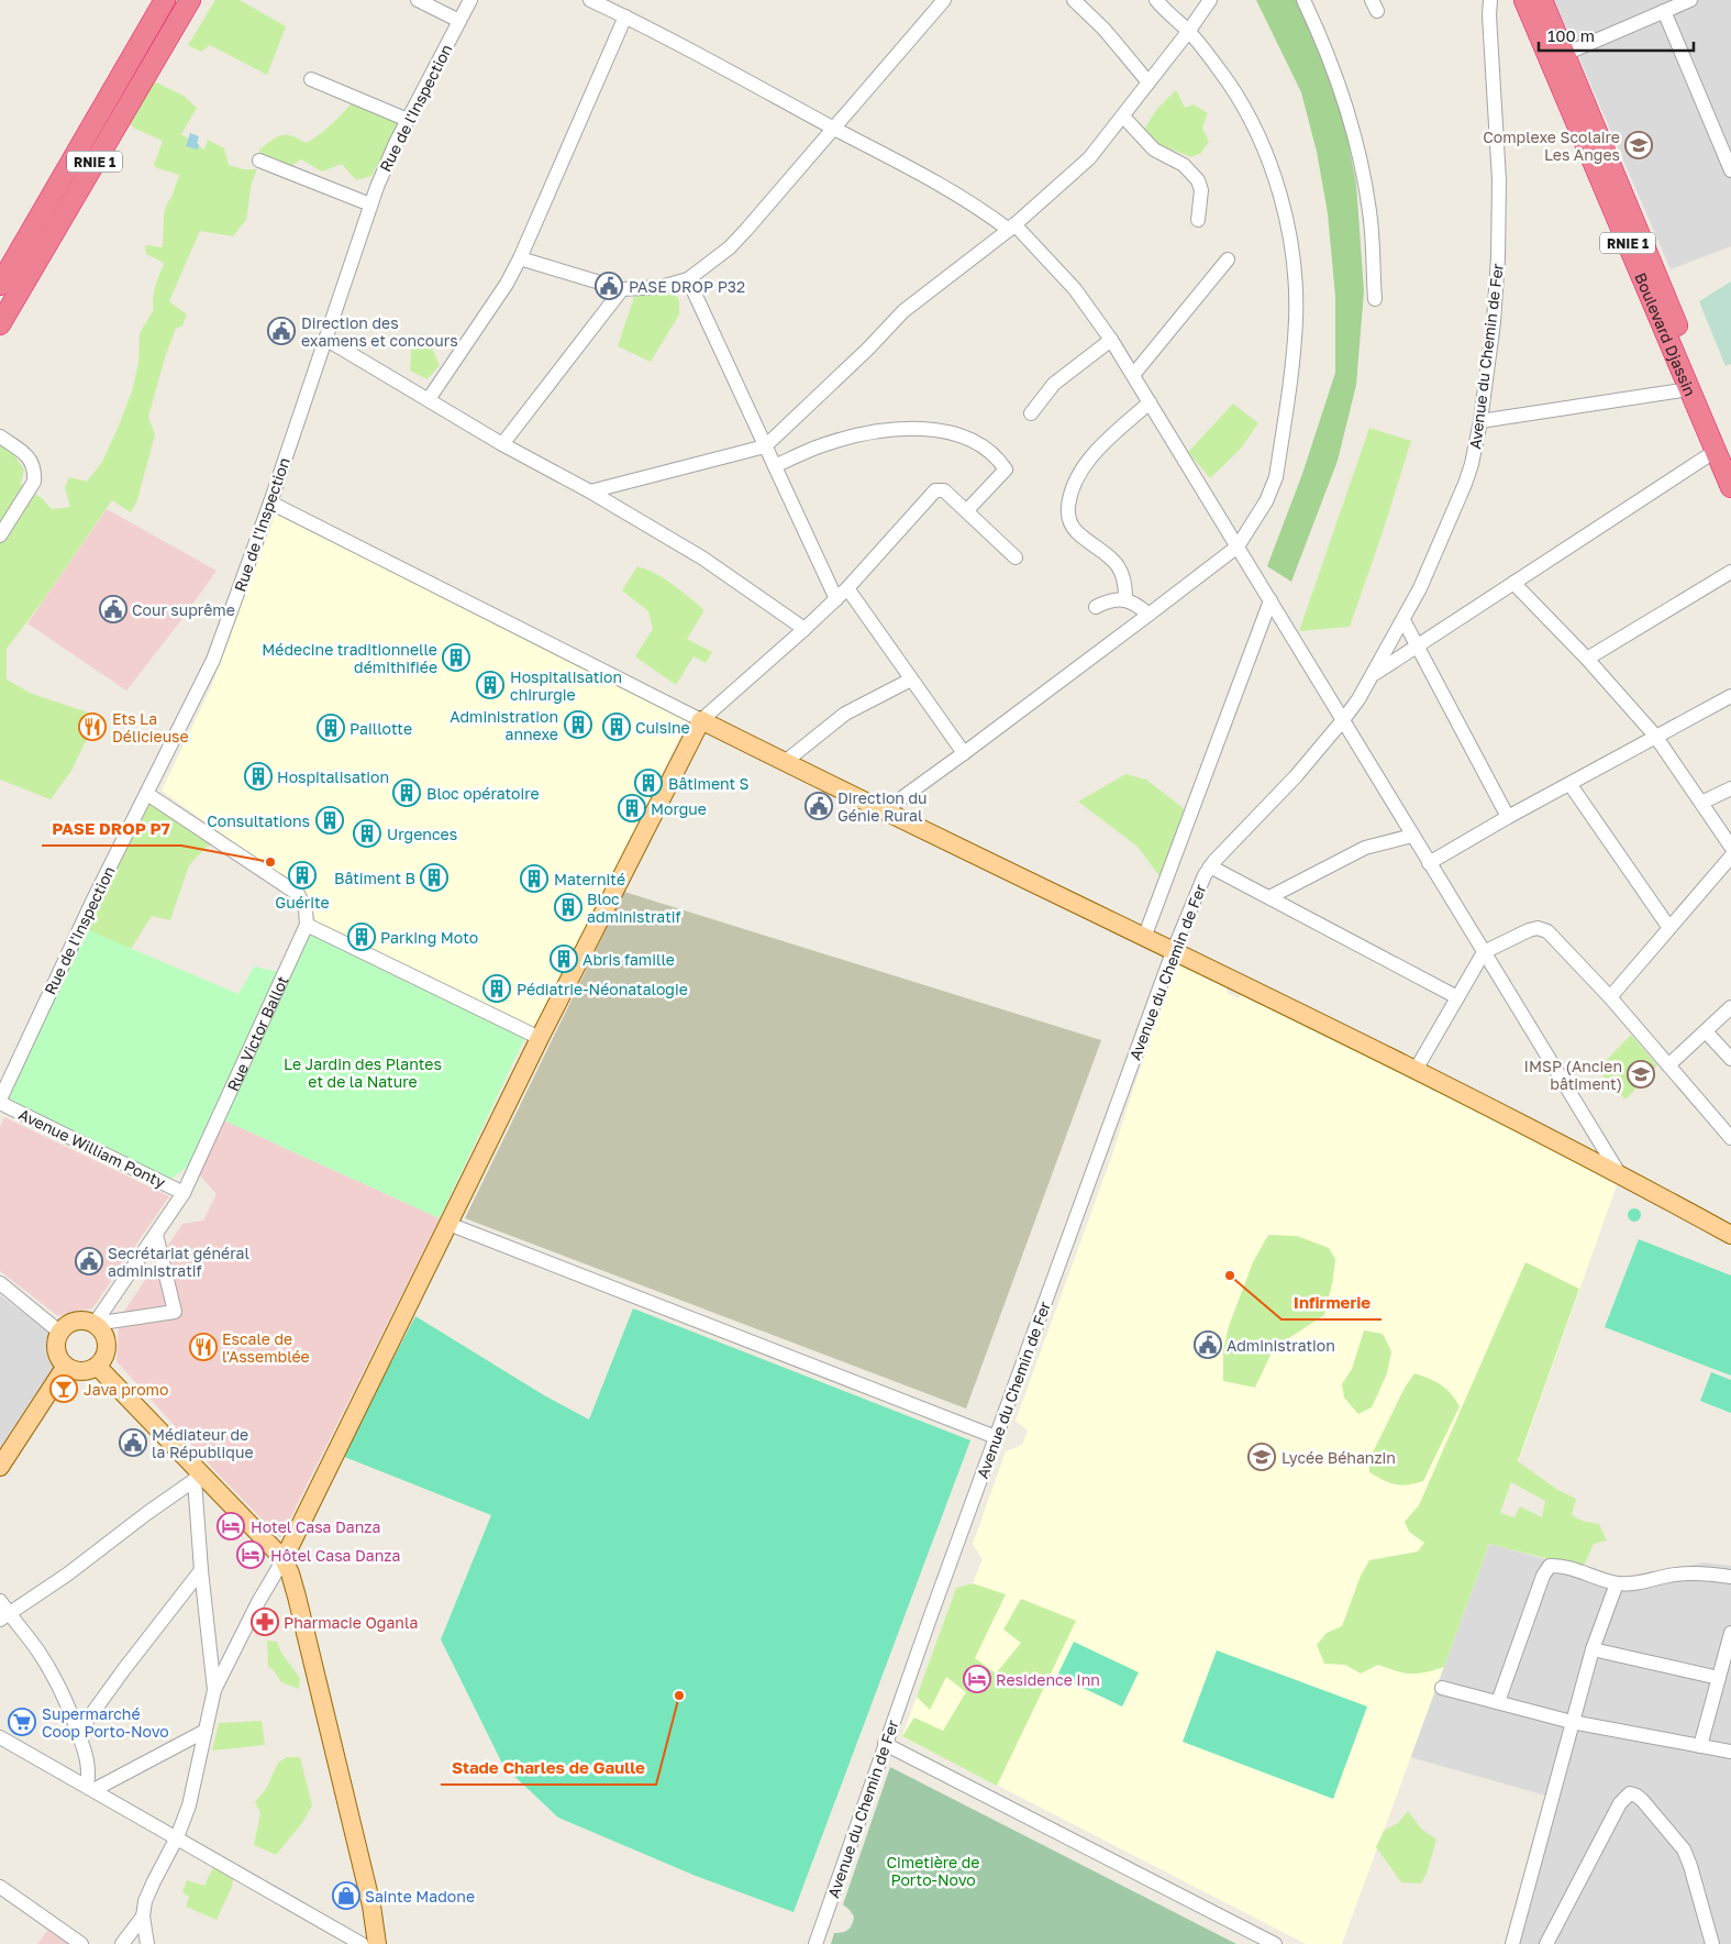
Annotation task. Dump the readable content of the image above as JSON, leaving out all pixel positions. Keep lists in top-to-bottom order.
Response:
{
  "streets": {
    "highway": ["RNIE 1", "Boulevard Djassin"],
    "street": [
      "Rue de l'Inspection",
      "Avenue du Chemin de Fer",
      "Rue Victor Ballot",
      "Avenue William Ponty"
    ]
  },
  "crossings": [
    ["Rue de l'Inspection", "Avenue William Ponty"],
    ["Rue Victor Ballot", "Avenue William Ponty"]
  ],
  "parks": ["Le Jardin des Plantes et de la Nature", "Cimetière de Porto-Novo"],
  "places": {
    "school or university": ["Complexe Scolaire Les Anges", "IMSP (Ancien bâtiment)", "Lycée Béhanzin"],
    "public building": [
      "PASE DROP P32",
      "Direction des examens et concours",
      "Cour suprême",
      "Direction du Génie Rural",
      "Secrétariat général administratif",
      "Administration",
      "Médiateur de la République"
    ],
    "building": [
      "Médecine traditionnelle démithifiée",
      "Hospitalisation chirurgie",
      "Administration annexe",
      "Cuisine",
      "Paillotte",
      "Hospitalisation",
      "Bâtiment S",
      "Bloc opératoire",
      "Morgue",
      "Consultations",
      "Urgences",
      "Guérite",
      "Bâtiment B",
      "Maternité",
      "Bloc administratif",
      "Parking Moto",
      "Abris famille",
      "Pédiatrie-Néonatalogie"
    ],
    "restaurant": ["Ets La Délicieuse", "Escale de l'Assemblée"],
    "other": ["PASE DROP P7", "Infirmerie", "Stade Charles de Gaulle"],
    "bar": ["Java promo"],
    "hotel": ["Hotel Casa Danza", "Hôtel Casa Danza", "Residence Inn"],
    "pharmacy": ["Pharmacie Oganla"],
    "supermarket": ["Supermarché Coop Porto-Novo"],
    "shop": ["Sainte Madone"]
  },
  "scale_bar": "100 m"
}
